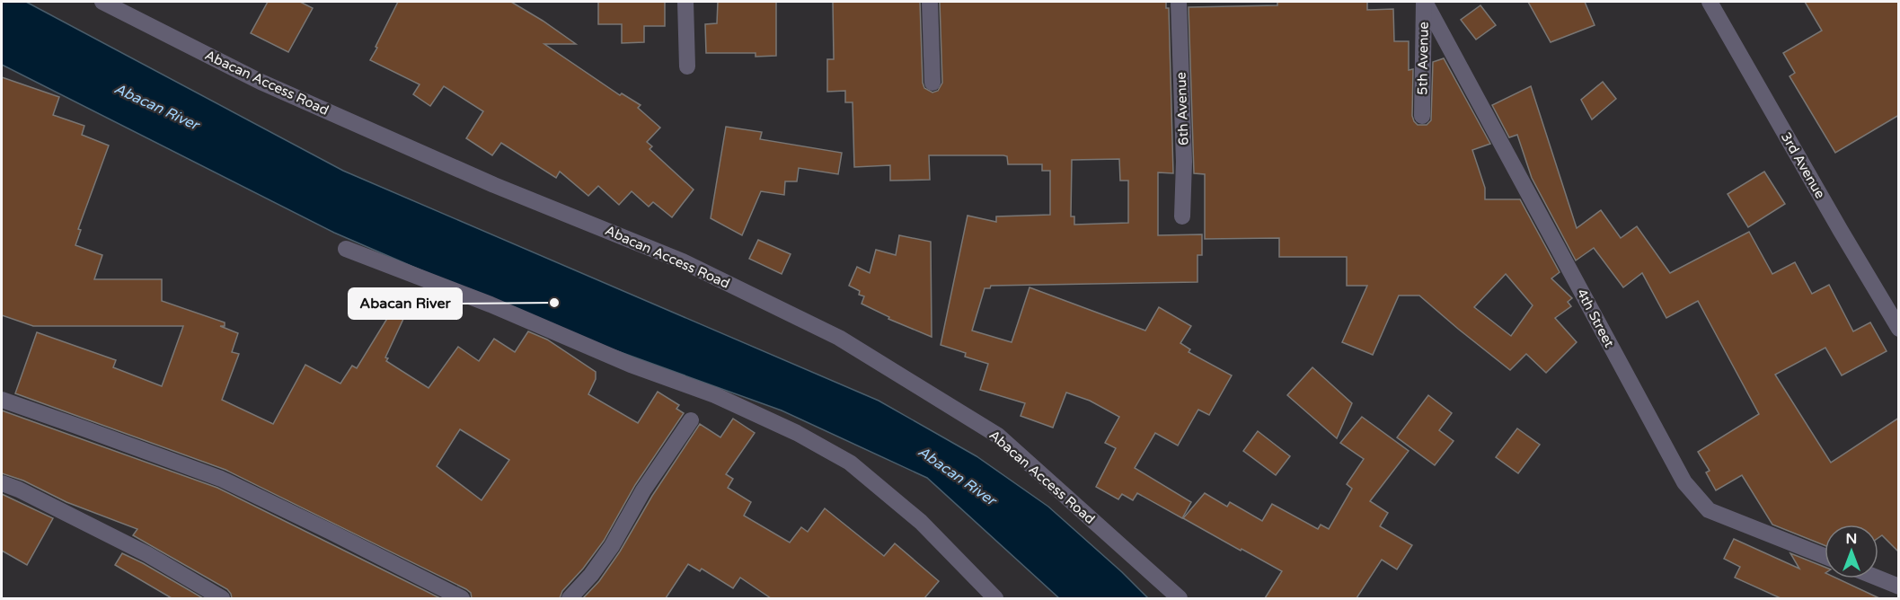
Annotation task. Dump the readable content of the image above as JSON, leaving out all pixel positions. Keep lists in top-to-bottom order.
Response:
{
  "streets": {
    "street": [
      "5th Avenue",
      "Abacan Access Road",
      "6th Avenue",
      "3rd Avenue",
      "4th Street"
    ]
  },
  "crossings": [
    ["5th Avenue", "4th Street"]
  ],
  "water": ["Abacan River"],
  "places": ["Abacan River"],
  "north": "top"
}
